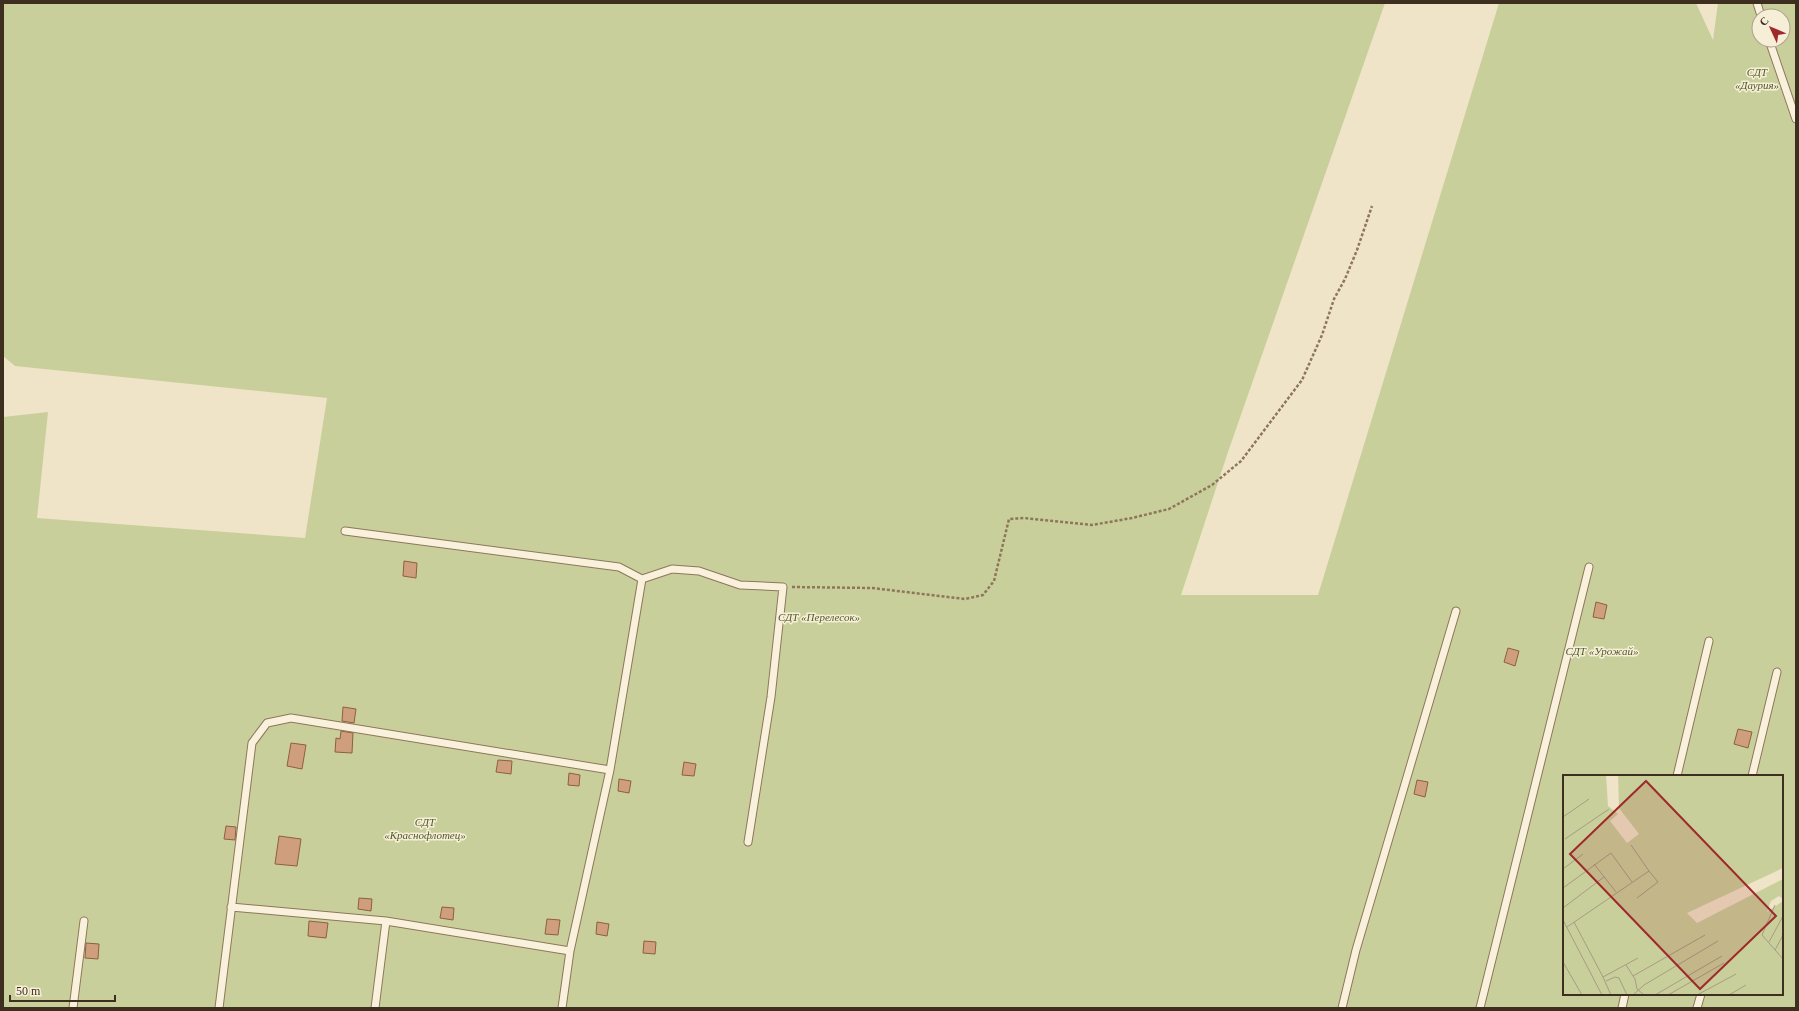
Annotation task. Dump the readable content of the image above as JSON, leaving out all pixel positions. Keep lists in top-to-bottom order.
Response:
{
  "parks": [
    "СДТ «Даурия»",
    "СДТ «Перелесок»",
    "СДТ «Урожай»",
    "СДТ «Краснофлотец»"
  ],
  "scale_bar": "50 m",
  "north": "top left"
}
